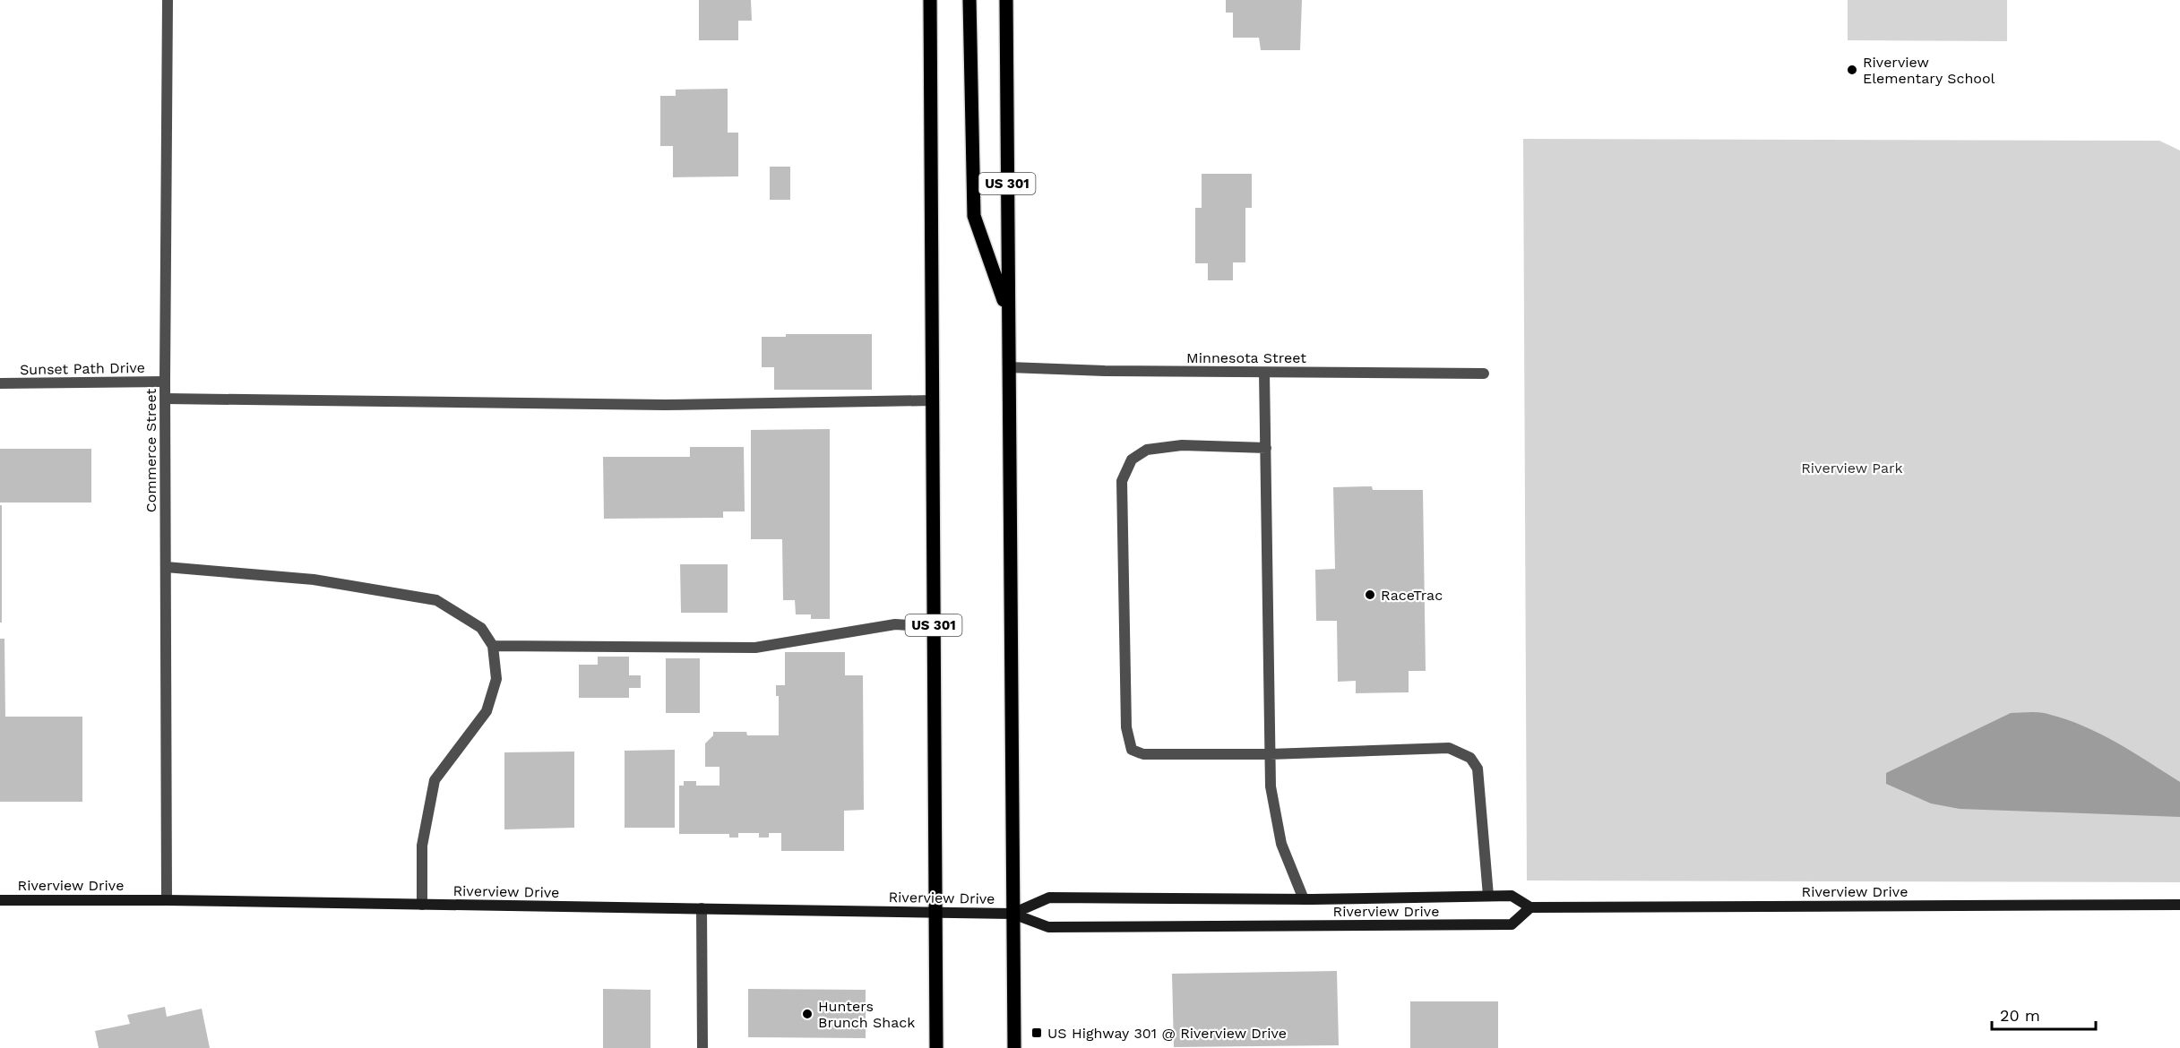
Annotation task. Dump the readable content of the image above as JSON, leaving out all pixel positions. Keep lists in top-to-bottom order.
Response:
{
  "streets": {
    "main road": ["US 301"],
    "street": [
      "Minnesota Street",
      "Sunset Path Drive",
      "Commerce Street",
      "Riverview Drive"
    ]
  },
  "crossings": [
    ["US 301", "Minnesota Street"],
    ["US 301", "Riverview Drive"],
    ["Sunset Path Drive", "Commerce Street"],
    ["Commerce Street", "Riverview Drive"]
  ],
  "parks": ["Riverview Park"],
  "places": {
    "other": ["Riverview Elementary School", "RaceTrac", "Hunters Brunch Shack"],
    "transit": ["US Highway 301 @ Riverview Drive"]
  },
  "scale_bar": "20 m"
}
